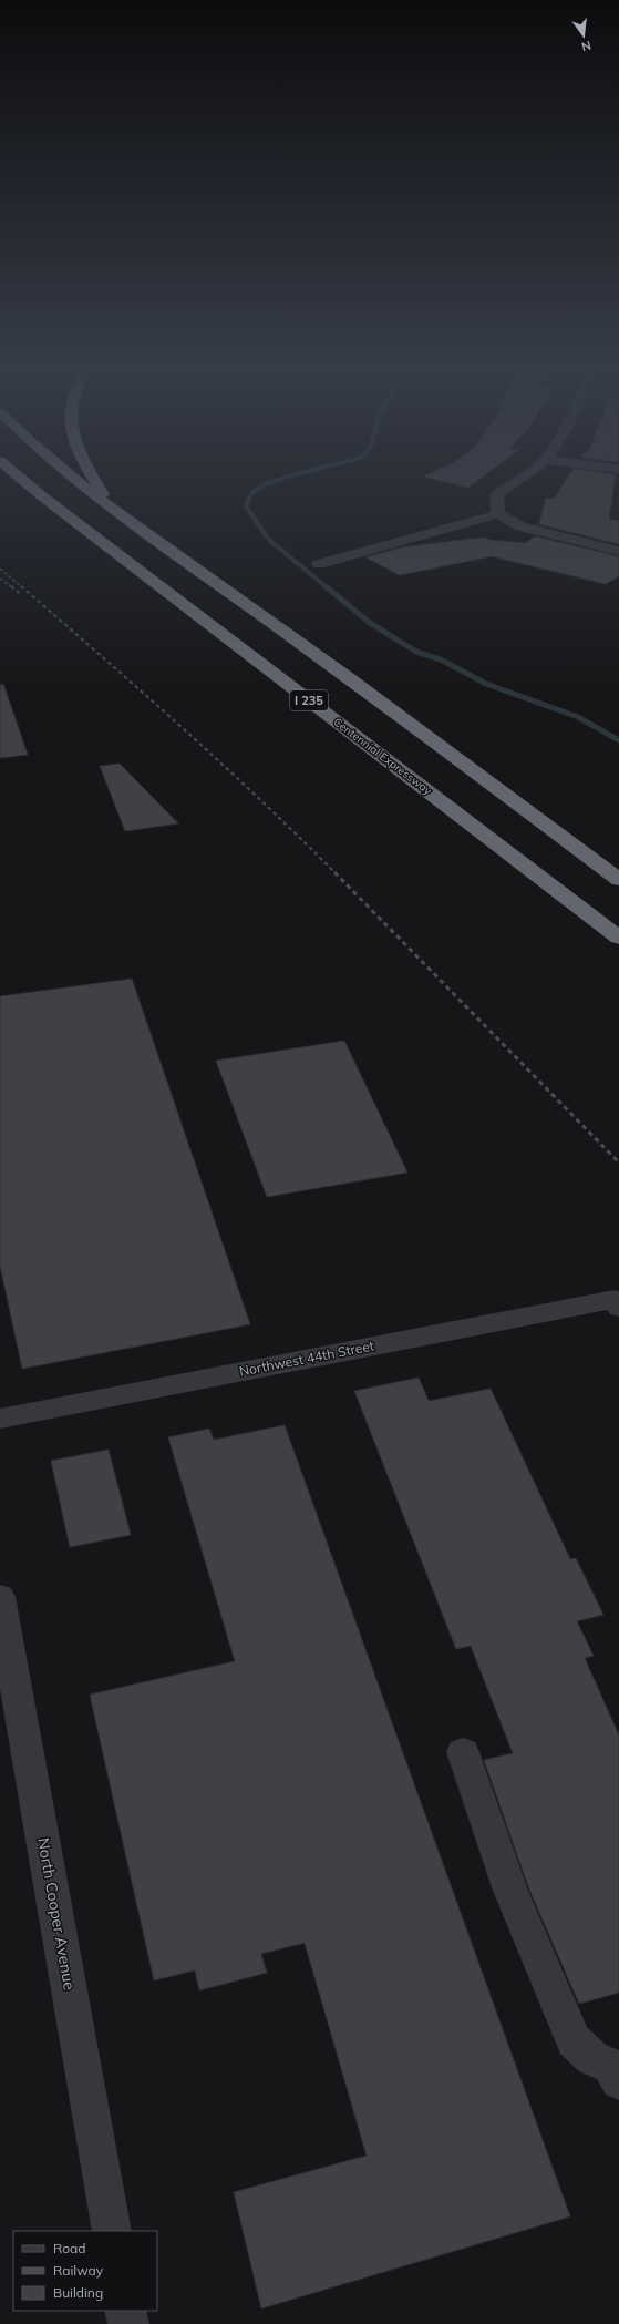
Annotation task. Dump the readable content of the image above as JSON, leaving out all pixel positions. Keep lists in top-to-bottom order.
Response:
{
  "streets": {
    "highway": ["I 235", "Centennial Expressway"],
    "street": ["Northwest 44th Street", "North Cooper Avenue"]
  },
  "legend": ["Road", "Railway", "Building"],
  "north": "bottom"
}
